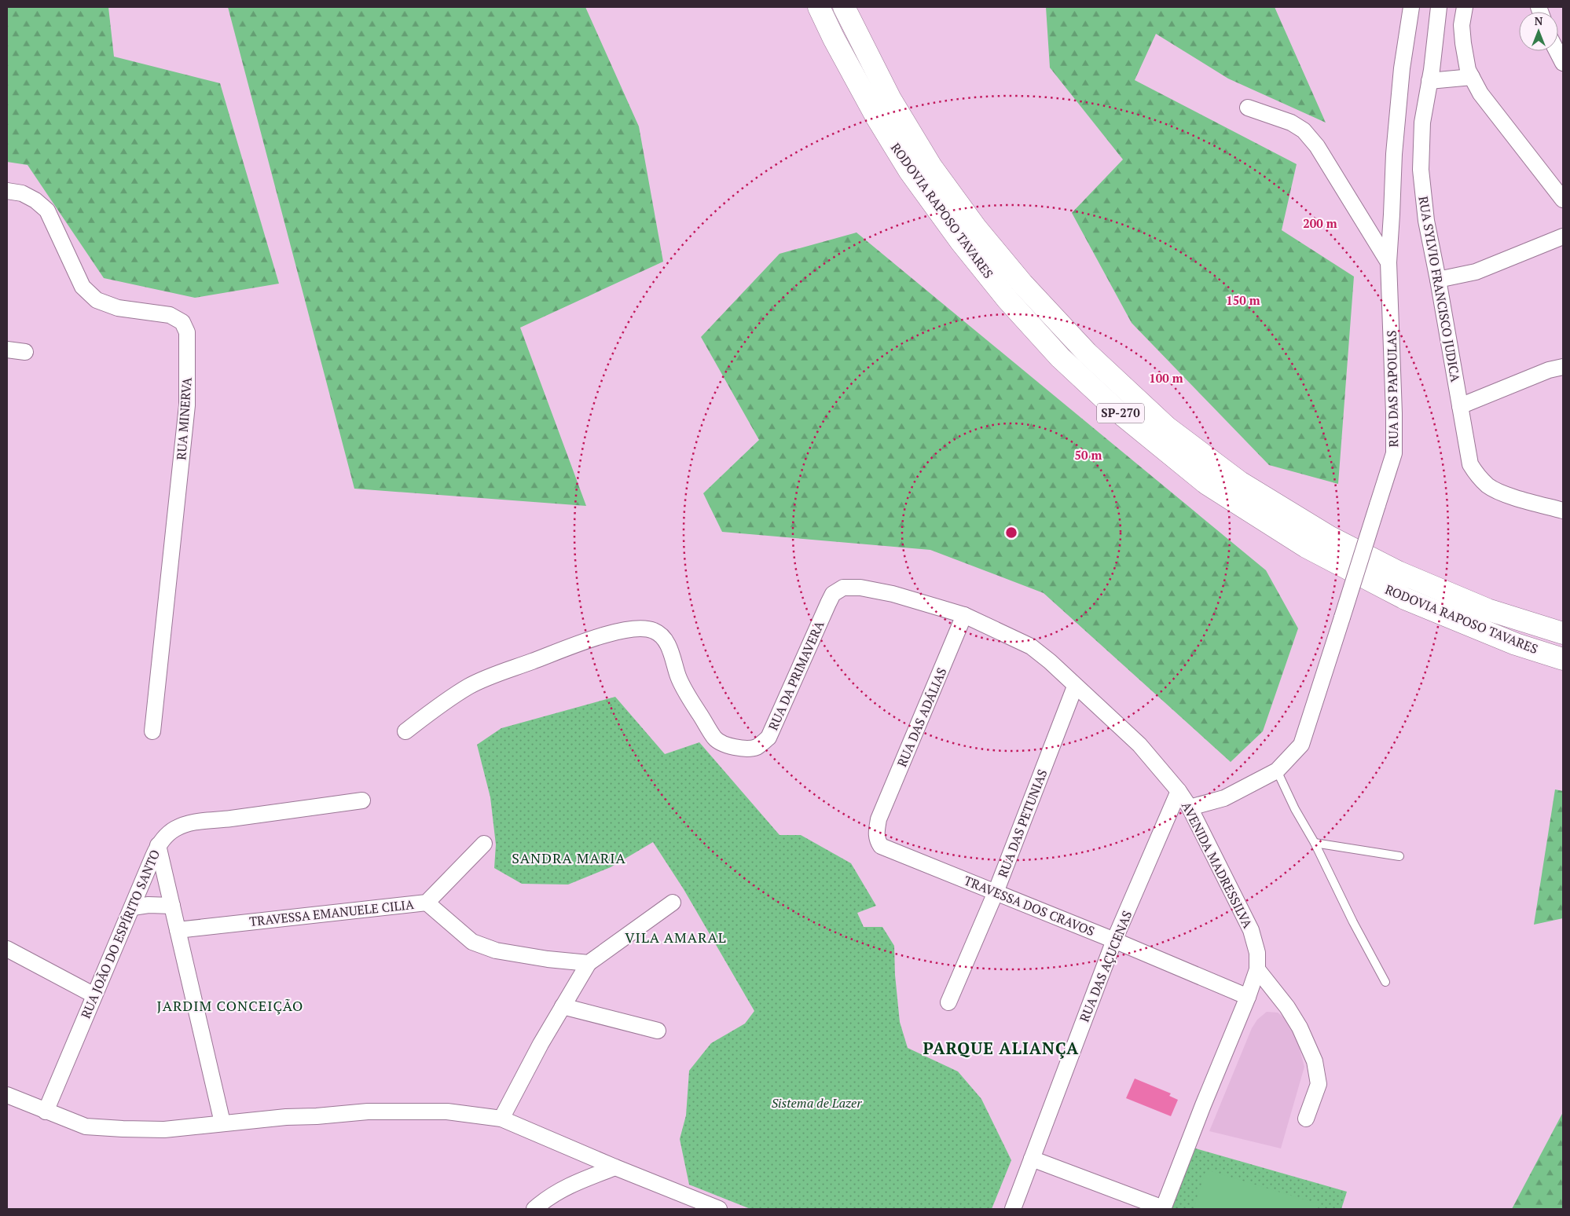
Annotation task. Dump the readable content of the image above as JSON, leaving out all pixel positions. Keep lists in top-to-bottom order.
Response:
{
  "streets": {
    "highway": ["RODOVIA RAPOSO TAVARES", "SP-270"],
    "street": [
      "RUA SYLVIO FRANCISCO JUDICA",
      "RUA DAS PAPOULAS",
      "RUA MINERVA",
      "RUA DA PRIMAVERA",
      "RUA DAS ADÁLIAS",
      "RUA DAS PETUNIAS",
      "AVENIDA MADRESSILVA",
      "TRAVESSA DOS CRAVOS",
      "TRAVESSA EMANUELE CILIA",
      "RUA JOÃO DO ESPÍRITO SANTO",
      "RUA DAS AÇUCENAS"
    ]
  },
  "crossings": [
    ["RUA DAS PAPOULAS", "AVENIDA MADRESSILVA"],
    ["RUA DA PRIMAVERA", "AVENIDA MADRESSILVA"],
    ["RUA DAS ADÁLIAS", "AVENIDA MADRESSILVA"],
    ["RUA DAS ADÁLIAS", "TRAVESSA DOS CRAVOS"],
    ["RUA DAS PETUNIAS", "AVENIDA MADRESSILVA"],
    ["RUA DAS PETUNIAS", "TRAVESSA DOS CRAVOS"],
    ["AVENIDA MADRESSILVA", "TRAVESSA DOS CRAVOS"],
    ["AVENIDA MADRESSILVA", "RUA DAS AÇUCENAS"],
    ["TRAVESSA DOS CRAVOS", "RUA DAS AÇUCENAS"]
  ],
  "districts": [
    "SANDRA MARIA",
    "VILA AMARAL",
    "JARDIM CONCEIÇÃO",
    "PARQUE ALIANÇA"
  ],
  "parks": ["Sistema de Lazer"],
  "north": "top",
  "rings": [
    "200 m",
    "150 m",
    "100 m",
    "50 m"
  ]
}
